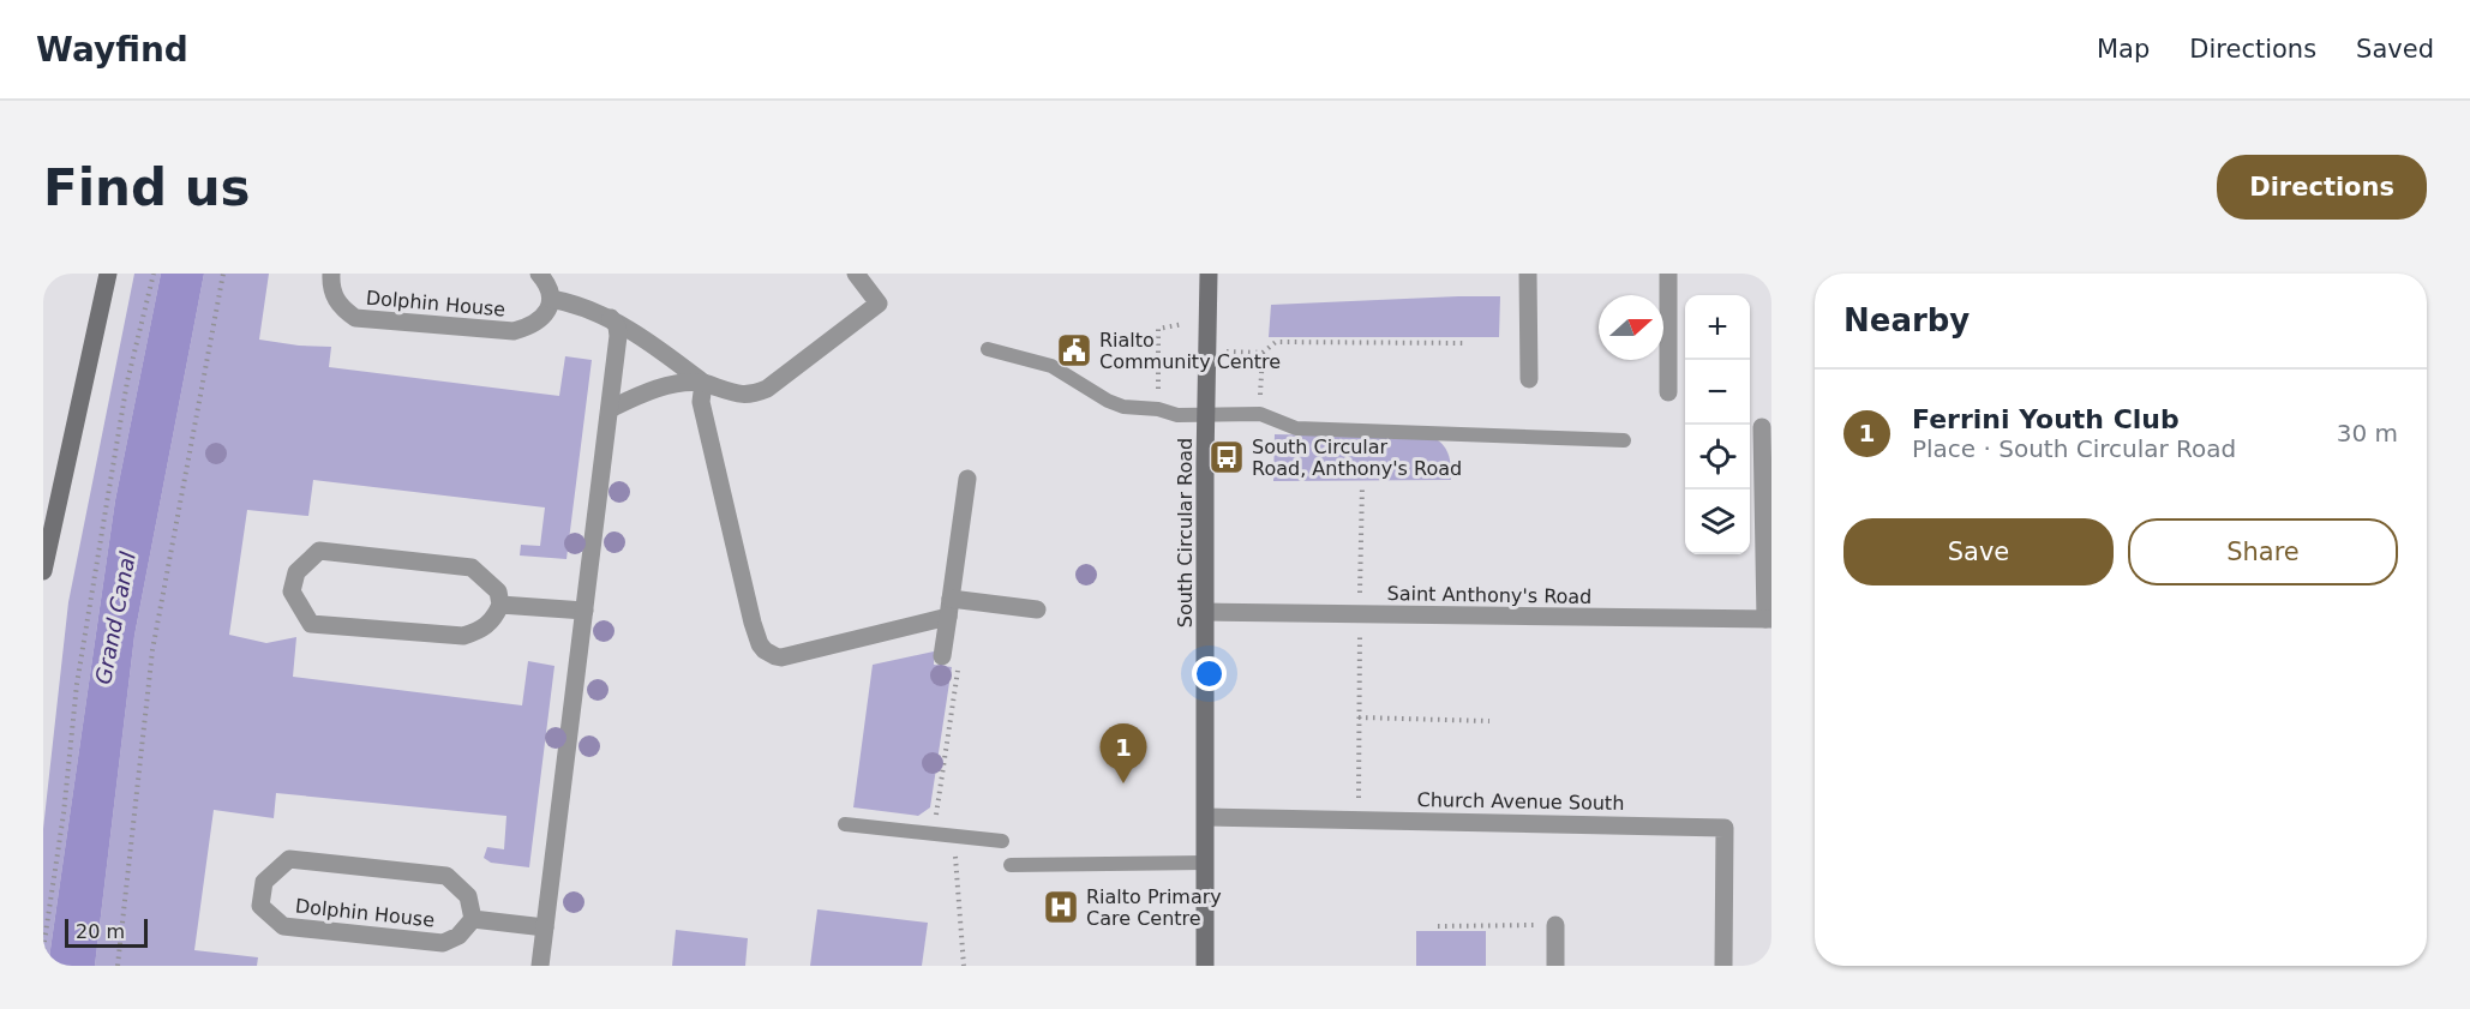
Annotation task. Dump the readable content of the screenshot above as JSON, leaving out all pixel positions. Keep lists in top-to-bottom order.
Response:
{
  "streets": {
    "main road": ["South Circular Road"],
    "street": ["Dolphin House", "Saint Anthony's Road", "Church Avenue South"]
  },
  "crossings": [
    ["South Circular Road", "Saint Anthony's Road"],
    ["South Circular Road", "Church Avenue South"]
  ],
  "water": ["Grand Canal"],
  "places": {
    "public building": ["Rialto Community Centre"],
    "bus stop": ["South Circular Road, Anthony's Road"],
    "hospital": ["Rialto Primary Care Centre"]
  },
  "scale_bar": "20 m",
  "north": "right",
  "page": {
    "header": "Wayfind",
    "nav": ["Map", "Directions", "Saved"],
    "buttons": [
      "Directions",
      ["Save", "Share"]
    ],
    "title": "Find us",
    "heading": "Nearby",
    "map_buttons": ["+", "−"],
    "list": [
      {
        "mark": "1",
        "name": "Ferrini Youth Club",
        "note": "Place · South Circular Road",
        "value": "30 m"
      }
    ],
    "pins": "1",
    "scale": "20 m"
  }
}
